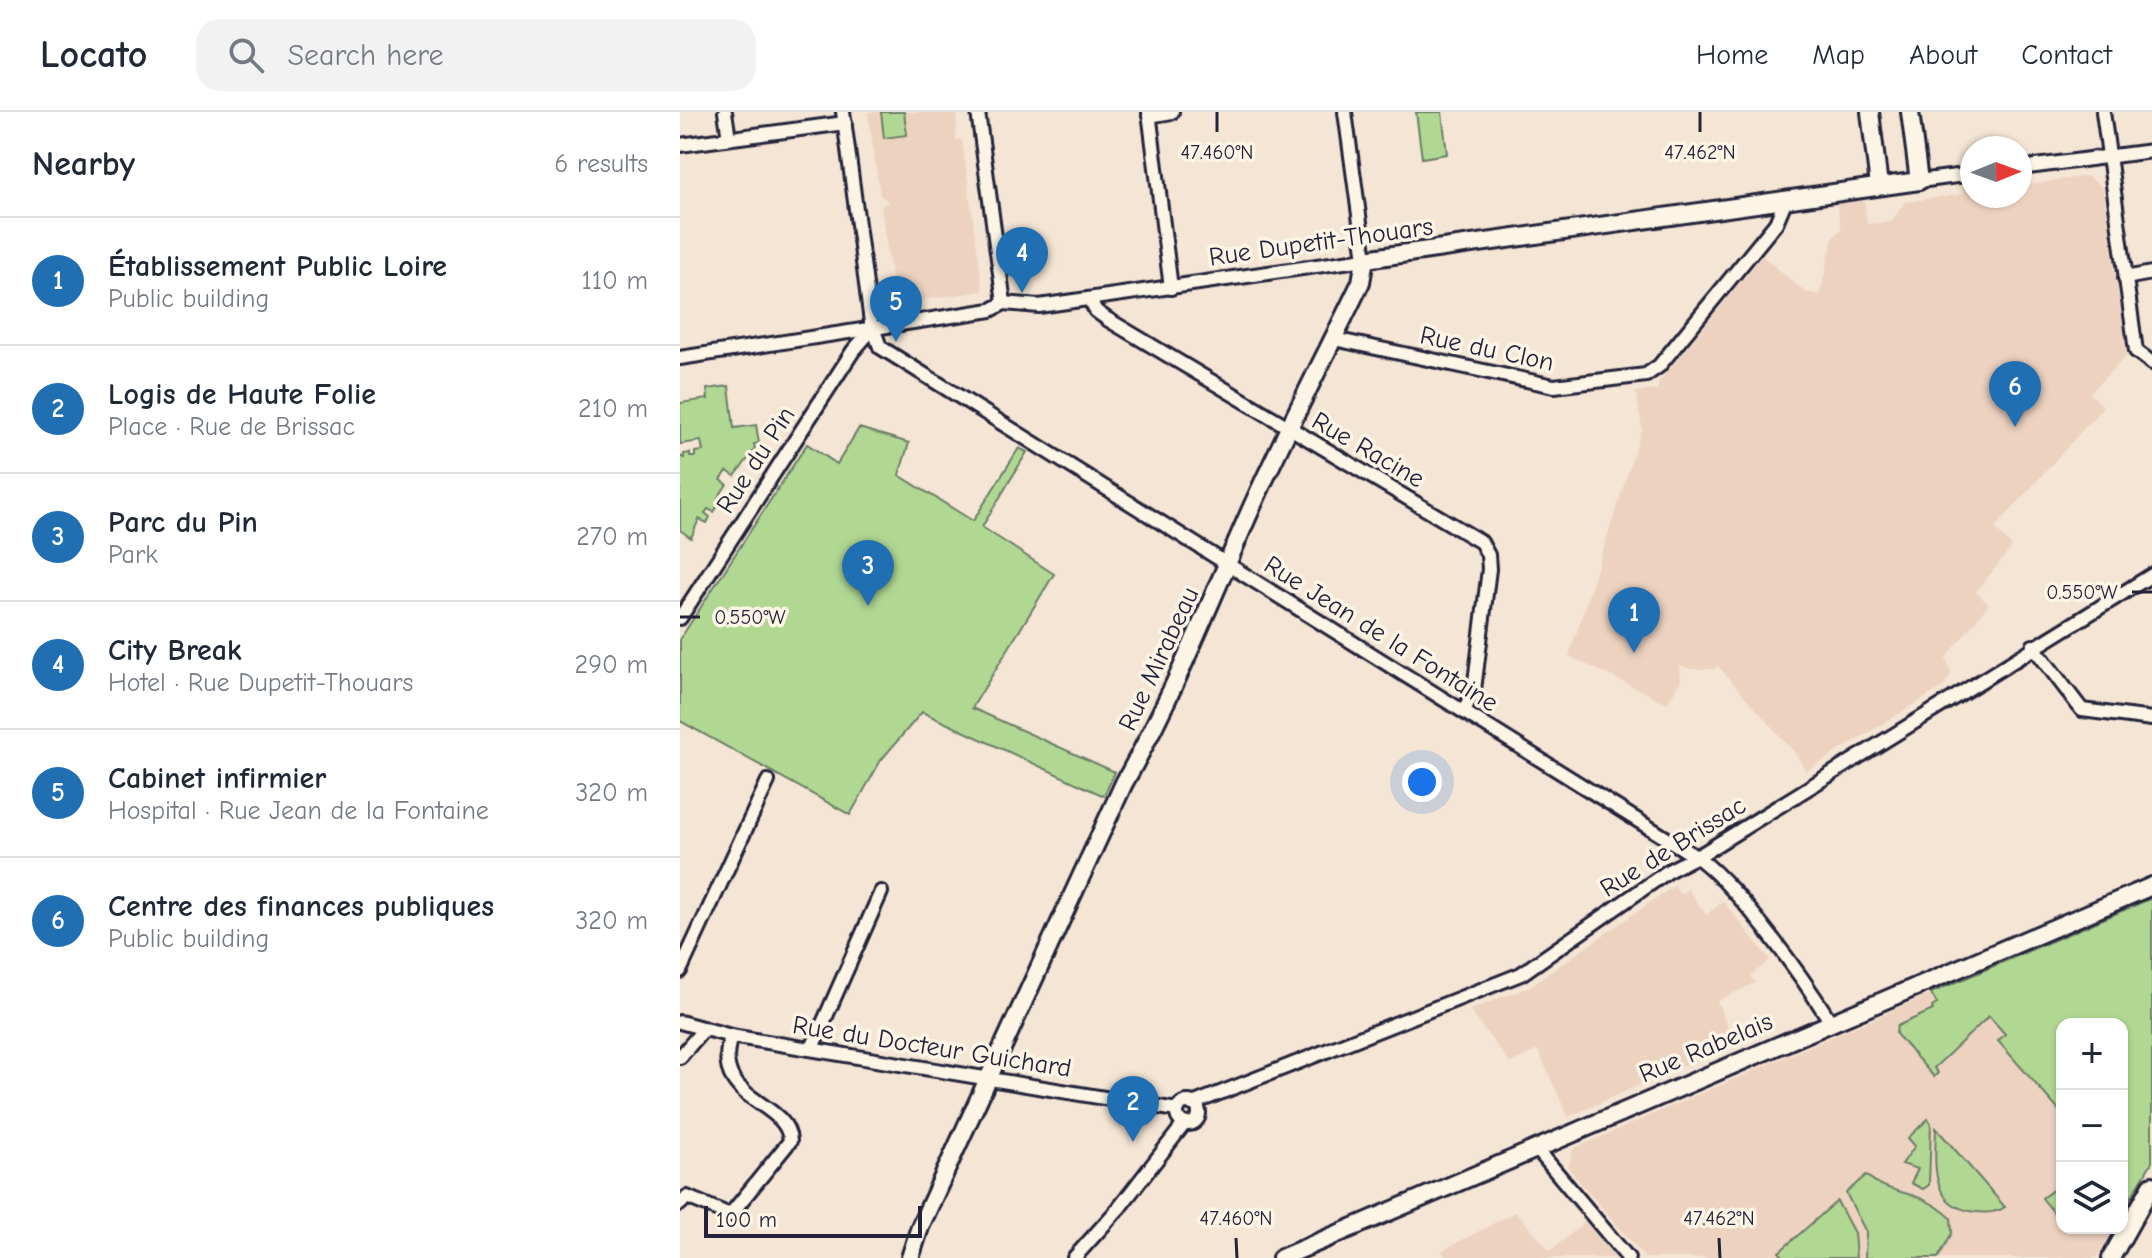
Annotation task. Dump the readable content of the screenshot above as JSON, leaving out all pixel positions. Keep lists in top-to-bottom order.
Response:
{
  "streets": {
    "street": [
      "Rue Dupetit-Thouars",
      "Rue du Clon",
      "Rue Racine",
      "Rue du Pin",
      "Rue Jean de la Fontaine",
      "Rue Mirabeau",
      "Rue de Brissac",
      "Rue du Docteur Guichard",
      "Rue Rabelais"
    ]
  },
  "crossings": [
    ["Rue Dupetit-Thouars", "Rue du Clon"],
    ["Rue Dupetit-Thouars", "Rue Racine"],
    ["Rue Dupetit-Thouars", "Rue du Pin"],
    ["Rue Dupetit-Thouars", "Rue Jean de la Fontaine"],
    ["Rue Dupetit-Thouars", "Rue Mirabeau"],
    ["Rue du Clon", "Rue Mirabeau"],
    ["Rue Racine", "Rue Jean de la Fontaine"],
    ["Rue Racine", "Rue Mirabeau"],
    ["Rue du Pin", "Rue Jean de la Fontaine"],
    ["Rue Jean de la Fontaine", "Rue Mirabeau"],
    ["Rue Jean de la Fontaine", "Rue de Brissac"],
    ["Rue Jean de la Fontaine", "Rue Rabelais"],
    ["Rue Mirabeau", "Rue du Docteur Guichard"],
    ["Rue de Brissac", "Rue du Docteur Guichard"]
  ],
  "scale_bar": "100 m",
  "north": "right",
  "page": {
    "header": "Locato",
    "search": "Search here",
    "nav": [
      "Home",
      "Map",
      "About",
      "Contact"
    ],
    "heading": ["Nearby", "6 results"],
    "list": [
      {
        "mark": "1",
        "name": "Établissement Public Loire",
        "note": "Public building",
        "value": "110 m"
      },
      {
        "mark": "2",
        "name": "Logis de Haute Folie",
        "note": "Place · Rue de Brissac",
        "value": "210 m"
      },
      {
        "mark": "3",
        "name": "Parc du Pin",
        "note": "Park",
        "value": "270 m"
      },
      {
        "mark": "4",
        "name": "City Break",
        "note": "Hotel · Rue Dupetit-Thouars",
        "value": "290 m"
      },
      {
        "mark": "5",
        "name": "Cabinet infirmier",
        "note": "Hospital · Rue Jean de la Fontaine",
        "value": "320 m"
      },
      {
        "mark": "6",
        "name": "Centre des finances publiques",
        "note": "Public building",
        "value": "320 m"
      }
    ],
    "pins": [
      "4",
      "5",
      "6",
      "3",
      "1",
      "2"
    ],
    "map_buttons": ["+", "−"],
    "scale": "100 m"
  },
  "coordinates": ["47.460°N", "47.462°N", "0.550°W"]
}
